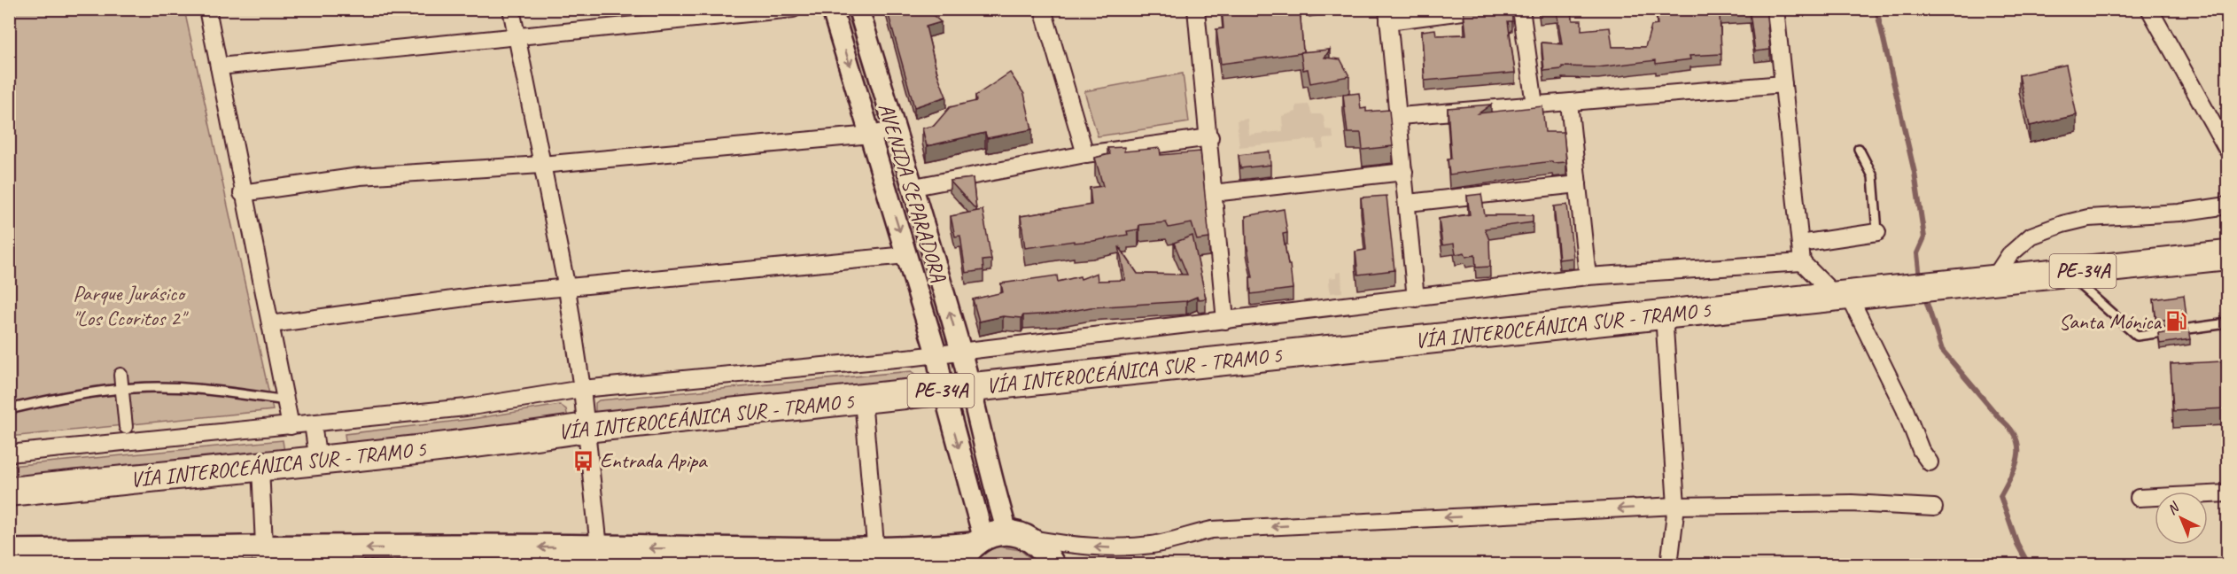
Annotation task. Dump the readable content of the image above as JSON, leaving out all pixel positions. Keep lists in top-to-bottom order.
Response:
{
  "streets": {
    "highway": ["PE-34A", "VÍA INTEROCEÁNICA SUR - TRAMO 5"],
    "street": ["AVENIDA SEPARADORA"]
  },
  "crossings": [
    ["AVENIDA SEPARADORA", "VÍA INTEROCEÁNICA SUR - TRAMO 5"]
  ],
  "parks": ["Parque Jurásico \"Los Ccoritos 2\""],
  "places": {
    "fuel station": ["Santa Mónica"],
    "bus stop": ["Entrada Apipa"]
  },
  "north": "top left"
}
